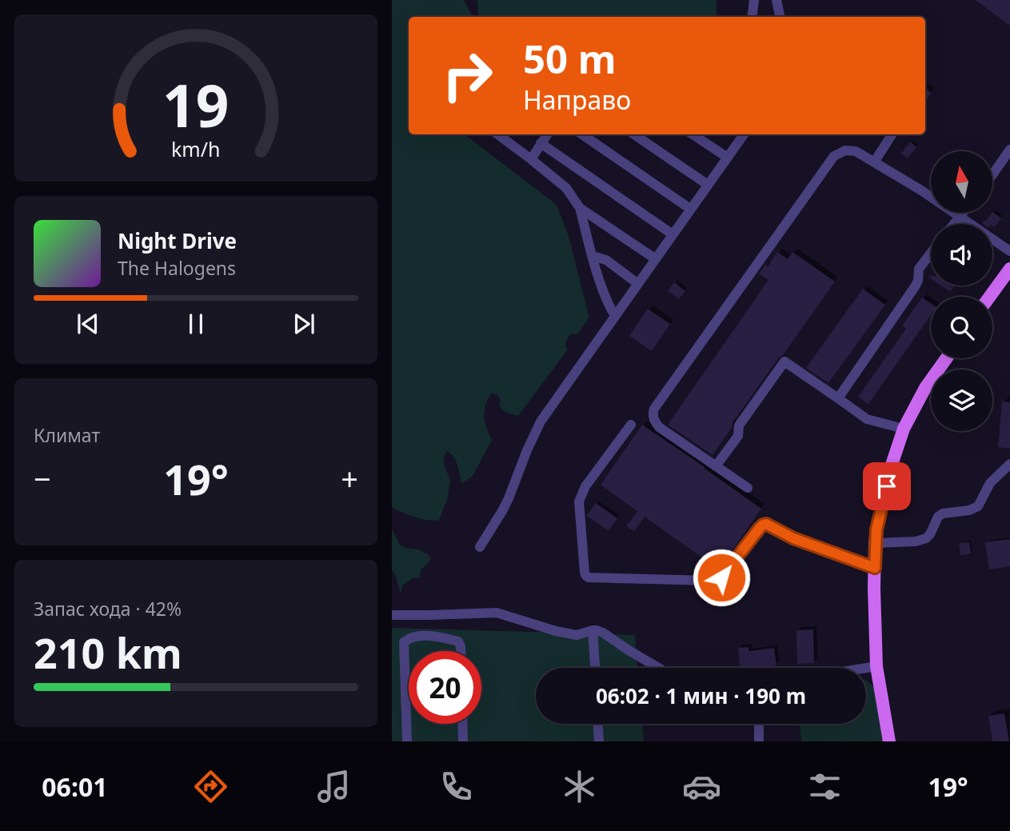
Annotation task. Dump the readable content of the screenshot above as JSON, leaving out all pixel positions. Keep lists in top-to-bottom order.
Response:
{
  "north": "top",
  "page": {
    "turn": ["50 m", "Направо"],
    "song": ["Night Drive", "The Halogens"],
    "tile": [
      "Климат",
      ["Запас хода · 42%", "210 km"]
    ],
    "heat": ["−", "19°", "+"],
    "limit": "20",
    "trip": "06:02 · 1 мин · 190 m",
    "tabs": ["06:01", "19°"],
    "gauge": ["19", "km/h"]
  }
}
